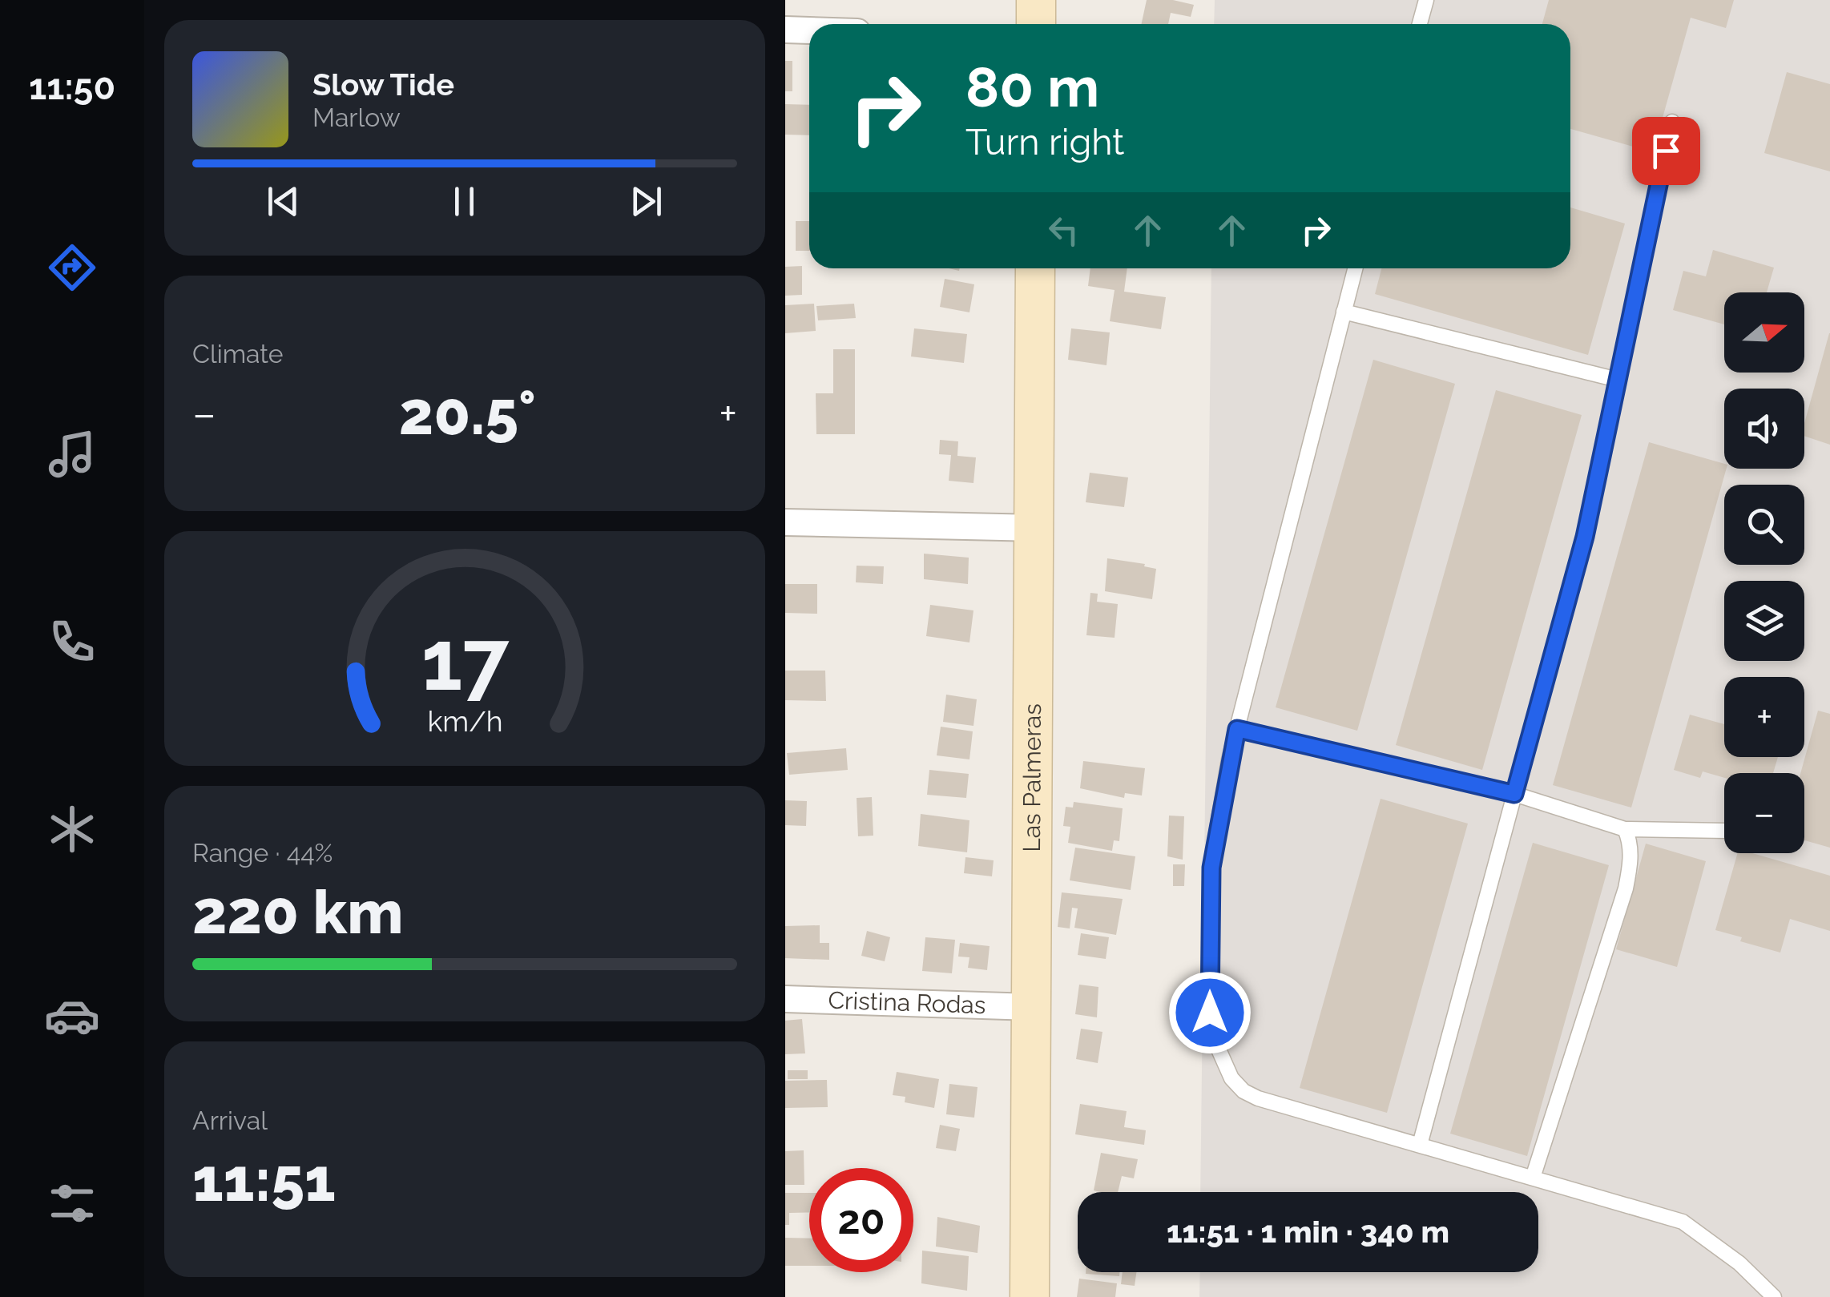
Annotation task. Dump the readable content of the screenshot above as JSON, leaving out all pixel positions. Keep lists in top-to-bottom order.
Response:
{
  "streets": {
    "street": ["Las Palmeras", "Cristina Rodas"]
  },
  "crossings": [
    ["Las Palmeras", "Cristina Rodas"]
  ],
  "north": "right",
  "page": {
    "tabs": "11:50",
    "turn": ["80 m", "Turn right"],
    "song": ["Slow Tide", "Marlow"],
    "tile": [
      "Climate",
      ["Range · 44%", "220 km"],
      ["Arrival", "11:51"]
    ],
    "map_buttons": ["+", "−"],
    "heat": ["−", "20.5°", "+"],
    "limit": "20",
    "trip": "11:51 · 1 min · 340 m",
    "gauge": ["17", "km/h"]
  }
}
